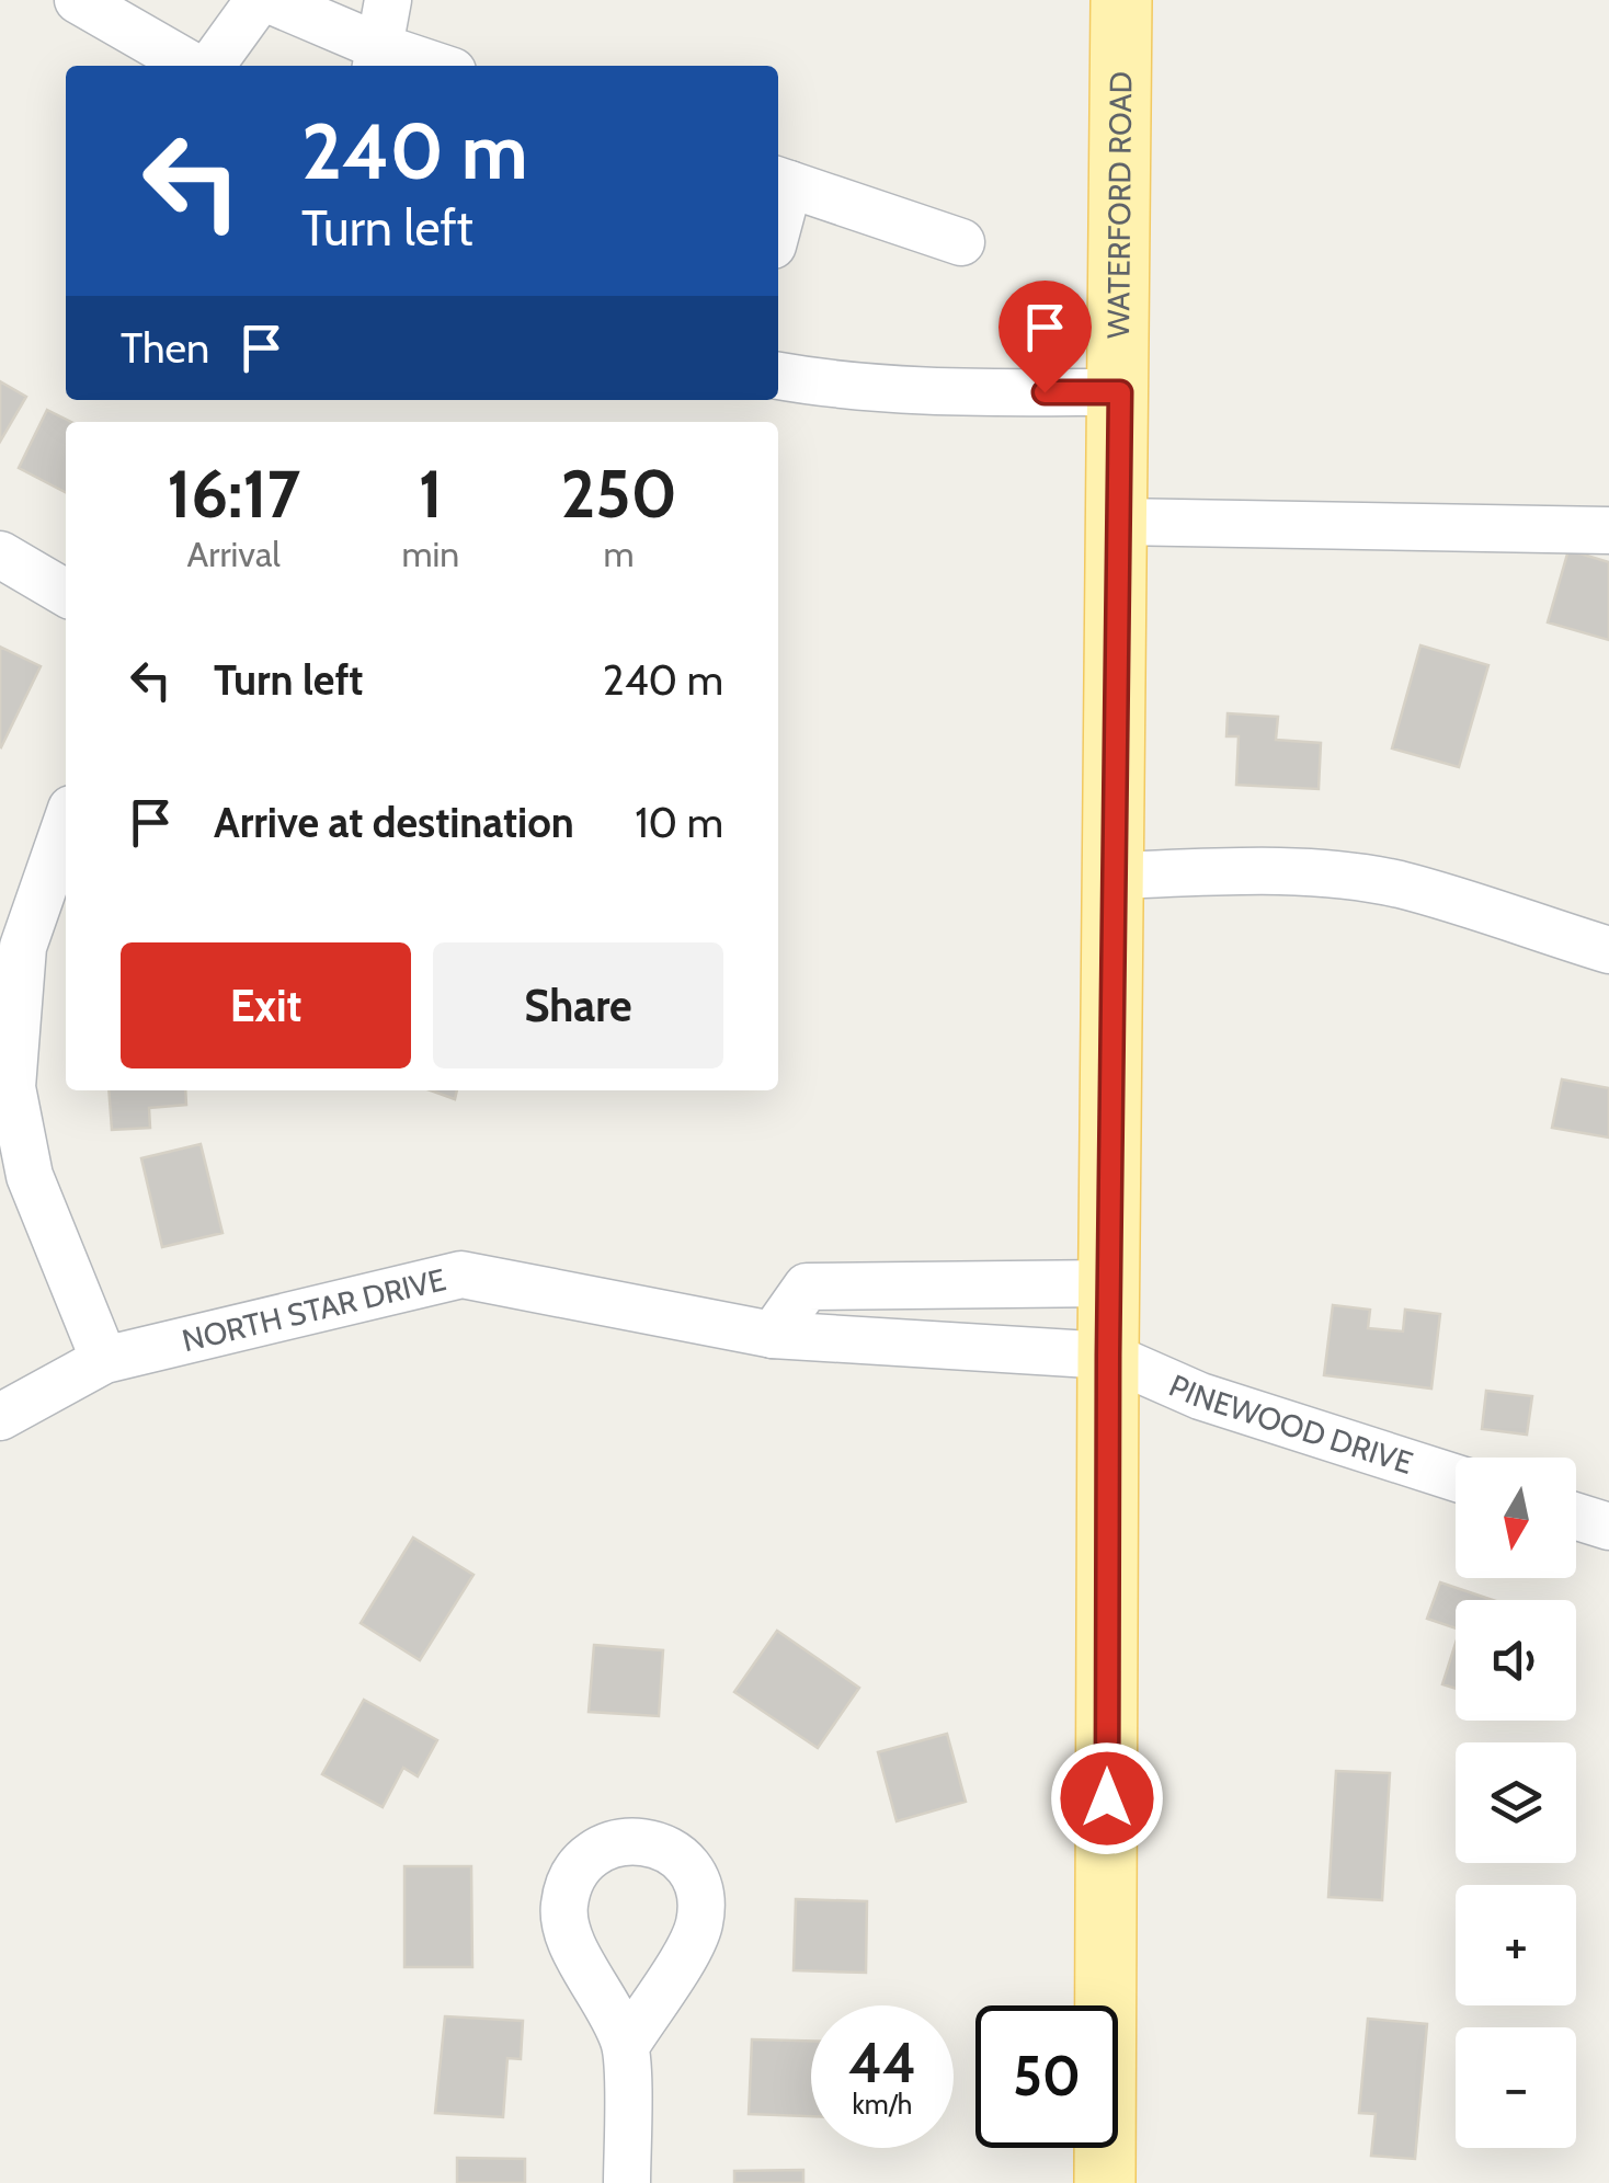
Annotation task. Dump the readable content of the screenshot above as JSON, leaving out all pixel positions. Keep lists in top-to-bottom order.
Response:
{
  "streets": {
    "main road": ["WATERFORD ROAD"],
    "street": ["NORTH STAR DRIVE", "PINEWOOD DRIVE"]
  },
  "crossings": [
    ["WATERFORD ROAD", "NORTH STAR DRIVE"],
    ["WATERFORD ROAD", "PINEWOOD DRIVE"],
    ["NORTH STAR DRIVE", "PINEWOOD DRIVE"]
  ],
  "north": "bottom",
  "page": {
    "turn": ["240 m", "Turn left"],
    "then": "Then",
    "eta": [
      "16:17",
      "Arrival",
      "1",
      "min",
      "250",
      "m"
    ],
    "list": [
      {
        "name": "Turn left",
        "value": "240 m"
      },
      {
        "name": "Arrive at destination",
        "value": "10 m"
      }
    ],
    "buttons": ["Exit", "Share"],
    "map_buttons": ["+", "−"],
    "speed": "44 km/h",
    "limit": "50"
  }
}
